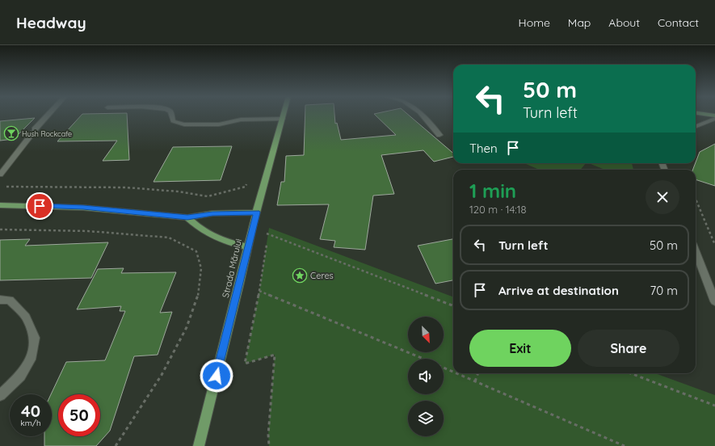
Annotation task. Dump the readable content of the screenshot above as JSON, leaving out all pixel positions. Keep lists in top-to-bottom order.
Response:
{
  "streets": {
    "main road": ["Strada Mărului"]
  },
  "places": {
    "bar": ["Hush Rockcafe"],
    "place": ["Ceres"]
  },
  "north": "bottom right",
  "page": {
    "header": "Headway",
    "nav": [
      "Home",
      "Map",
      "About",
      "Contact"
    ],
    "turn": ["50 m", "Turn left"],
    "then": "Then",
    "heading": ["1 min", "120 m · 14:18"],
    "list": [
      {
        "name": "Turn left",
        "value": "50 m"
      },
      {
        "name": "Arrive at destination",
        "value": "70 m"
      }
    ],
    "buttons": ["Exit", "Share"],
    "speed": "40 km/h",
    "limit": "50"
  }
}
